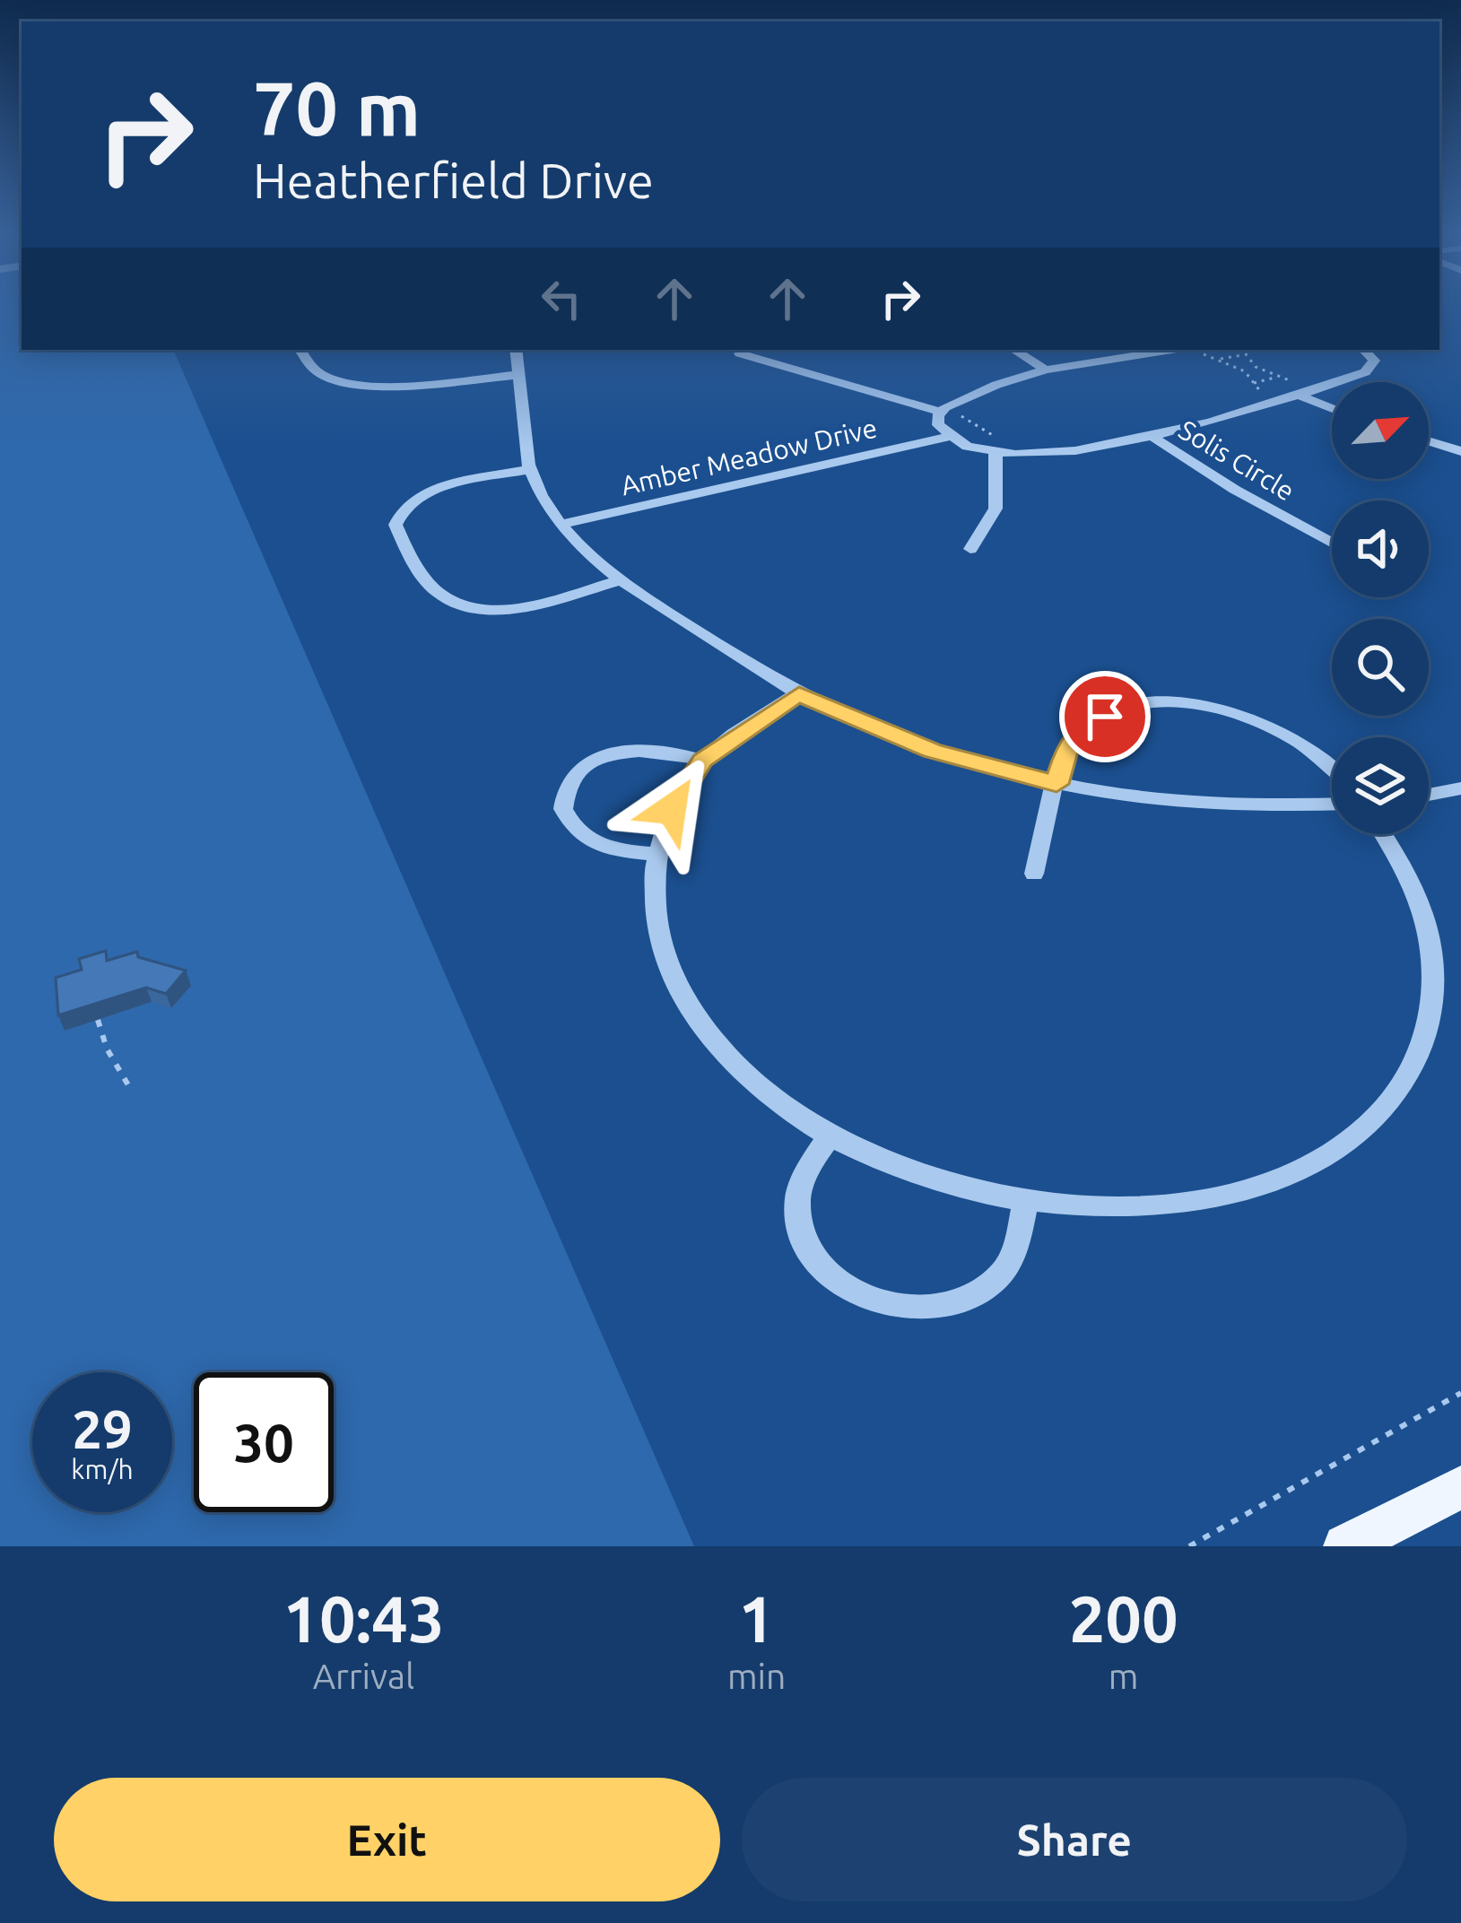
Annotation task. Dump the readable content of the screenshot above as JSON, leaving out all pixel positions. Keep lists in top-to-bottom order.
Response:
{
  "streets": {
    "street": ["Amber Meadow Drive", "Solis Circle"]
  },
  "north": "top right",
  "page": {
    "turn": ["70 m", "Heatherfield Drive"],
    "speed": "29 km/h",
    "limit": "30",
    "eta": [
      "10:43",
      "Arrival",
      "1",
      "min",
      "200",
      "m"
    ],
    "buttons": ["Exit", "Share"]
  }
}
